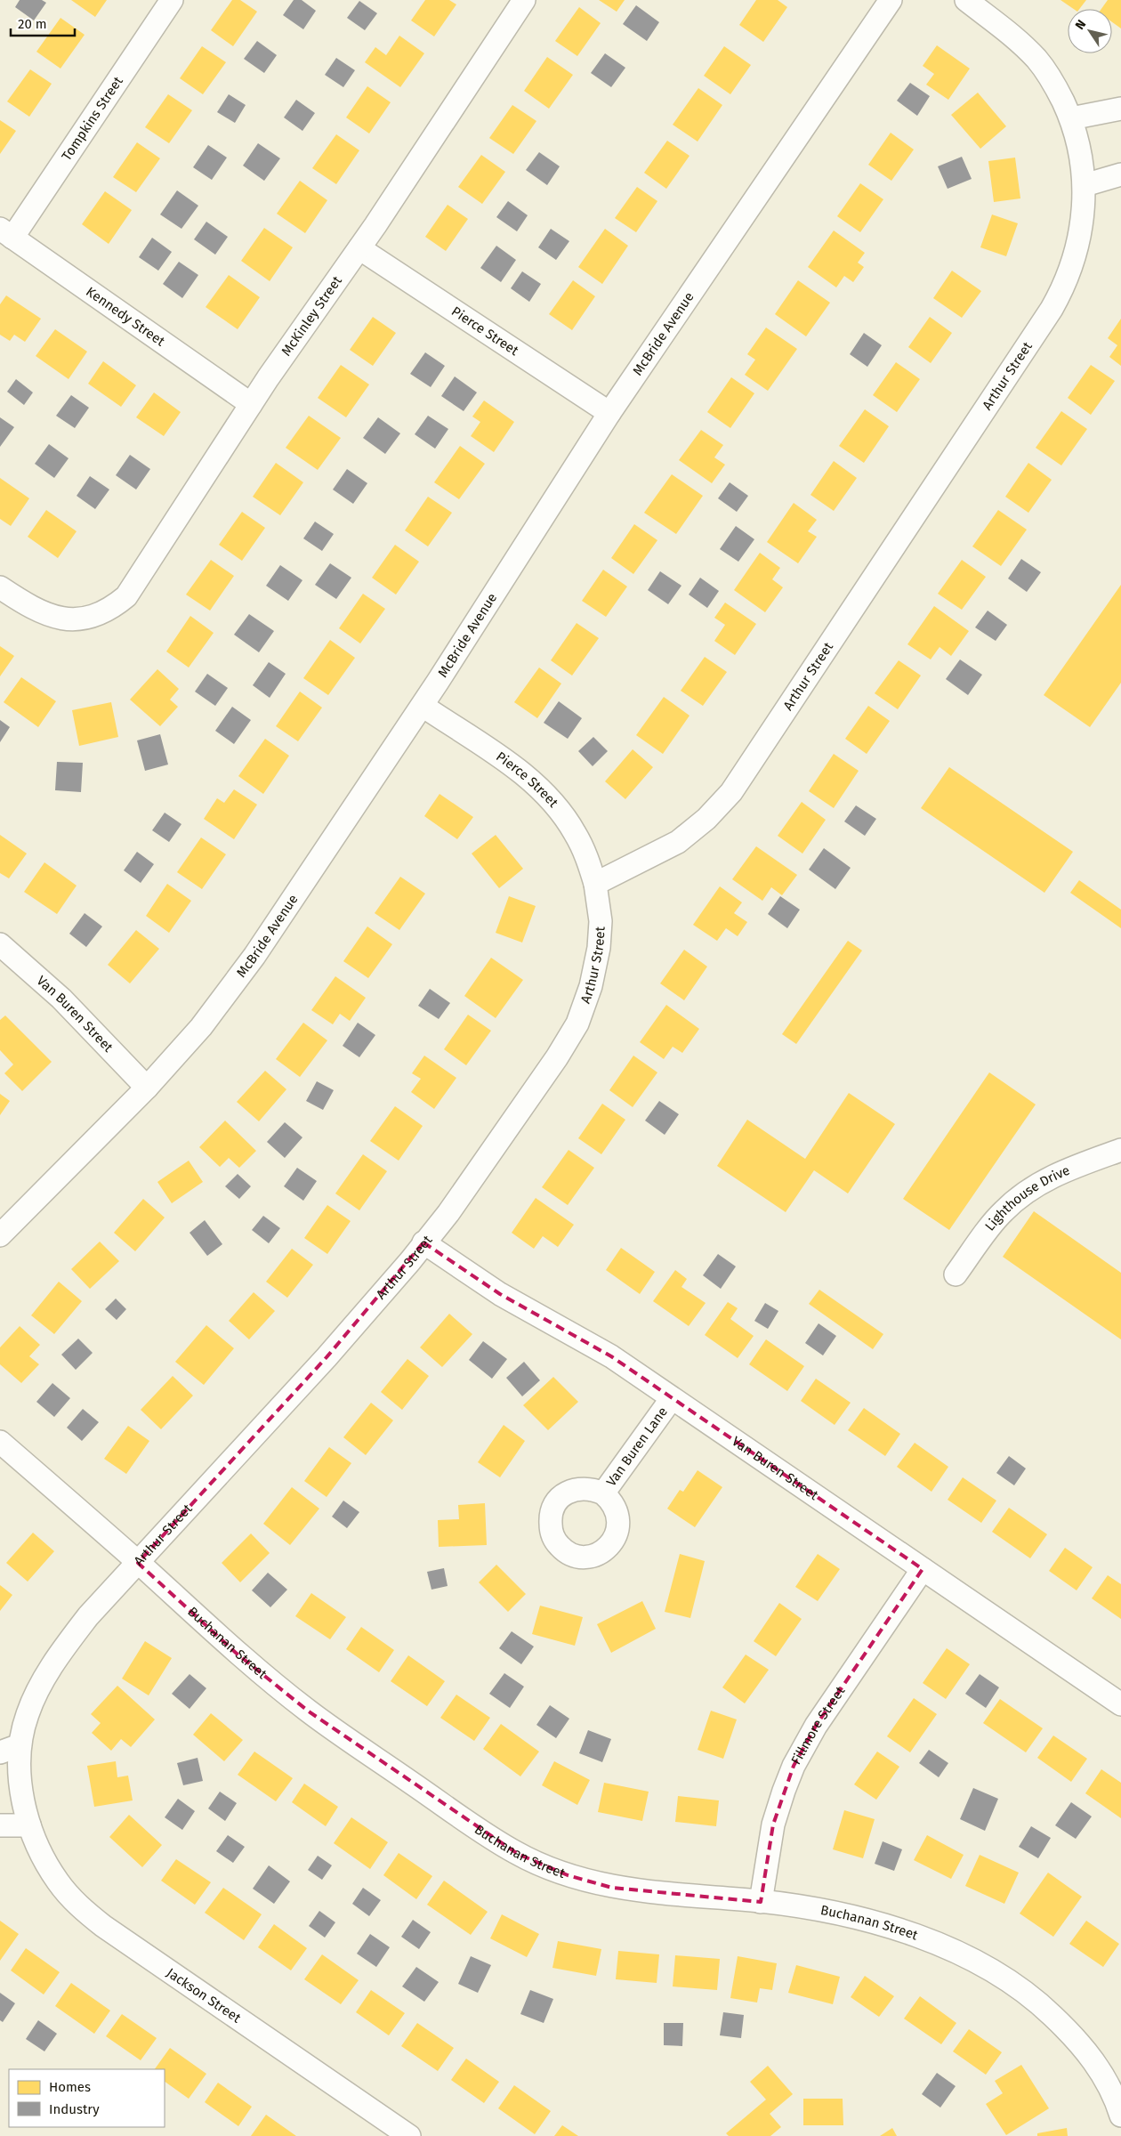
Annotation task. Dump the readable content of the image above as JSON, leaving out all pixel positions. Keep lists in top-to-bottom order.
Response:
{
  "streets": {
    "street": [
      "Tompkins Street",
      "Kennedy Street",
      "McKinley Street",
      "Pierce Street",
      "McBride Avenue",
      "Arthur Street",
      "Van Buren Street",
      "Lighthouse Drive",
      "Van Buren Lane",
      "Buchanan Street",
      "Fillmore Street",
      "Jackson Street"
    ]
  },
  "crossings": [
    ["Tompkins Street", "Kennedy Street"],
    ["Kennedy Street", "McKinley Street"],
    ["McKinley Street", "Pierce Street"],
    ["Pierce Street", "McBride Avenue"],
    ["Pierce Street", "Arthur Street"],
    ["McBride Avenue", "Van Buren Street"],
    ["Arthur Street", "Van Buren Street"],
    ["Arthur Street", "Buchanan Street"],
    ["Arthur Street", "Jackson Street"],
    ["Van Buren Street", "Van Buren Lane"],
    ["Van Buren Street", "Fillmore Street"],
    ["Buchanan Street", "Fillmore Street"]
  ],
  "legend": ["Homes", "Industry"],
  "scale_bar": "20 m",
  "north": "top left"
}
